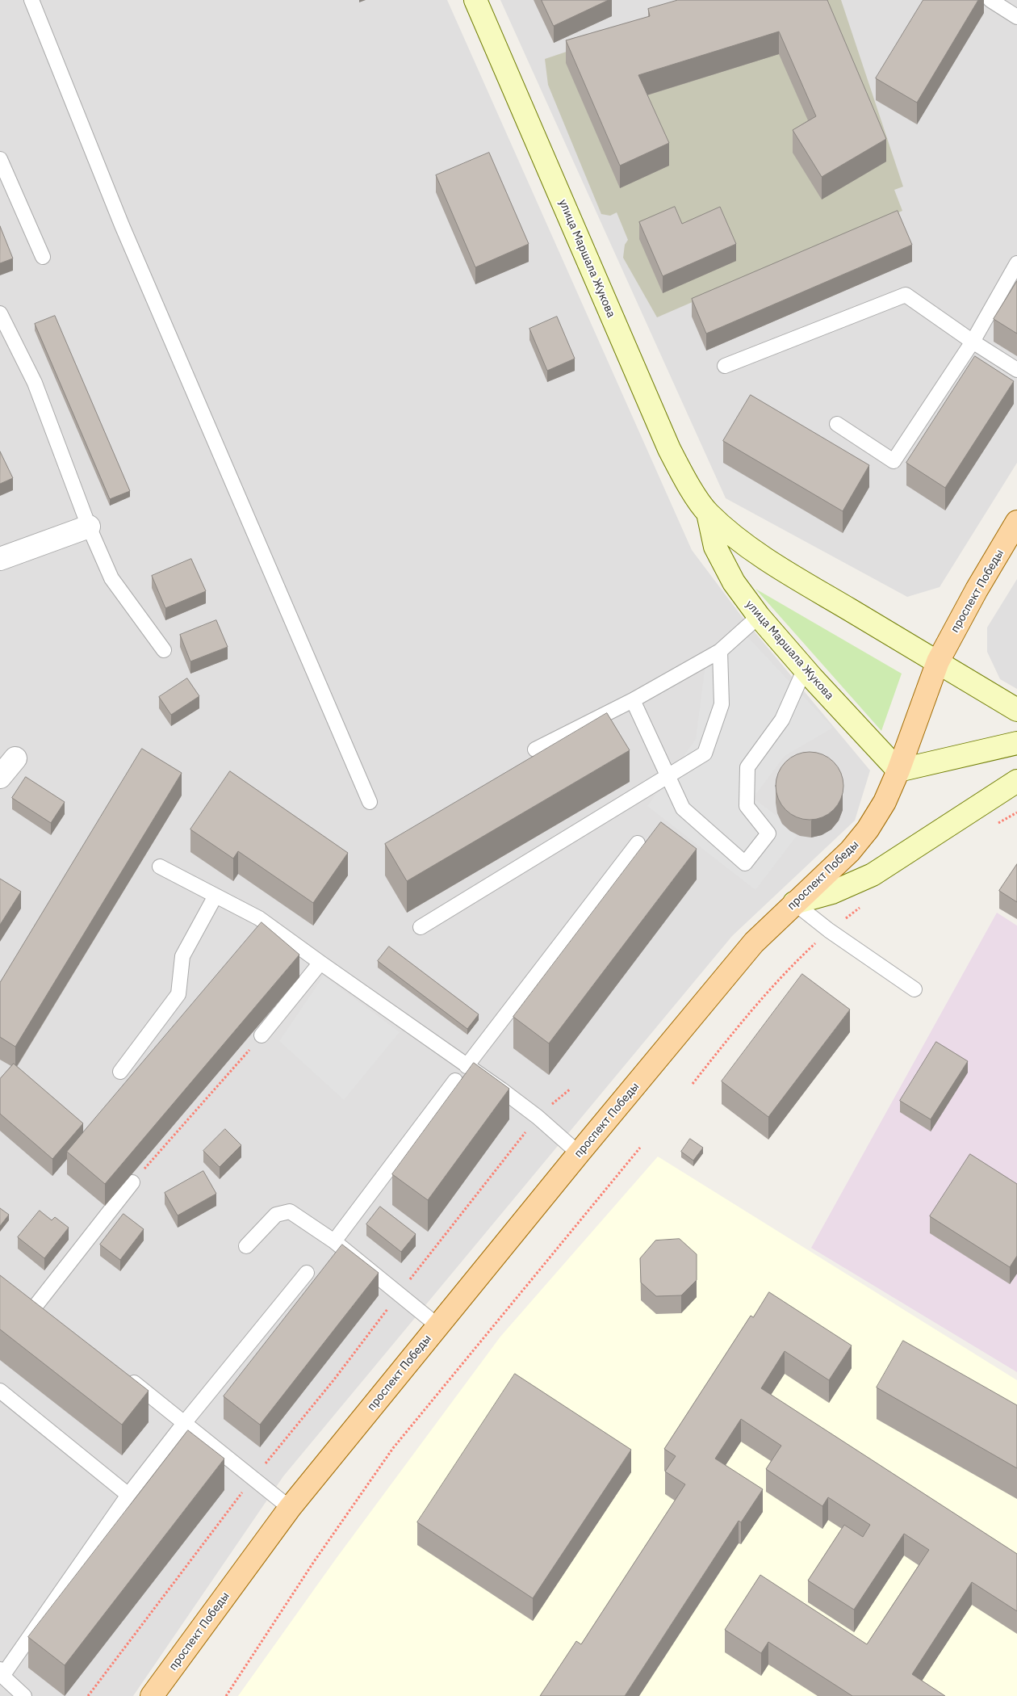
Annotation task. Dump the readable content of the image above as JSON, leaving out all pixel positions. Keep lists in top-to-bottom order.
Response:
{
  "streets": {
    "main road": ["улица Маршала Жукова", "проспект Победы"]
  },
  "crossings": [
    ["улица Маршала Жукова", "проспект Победы"]
  ]
}
